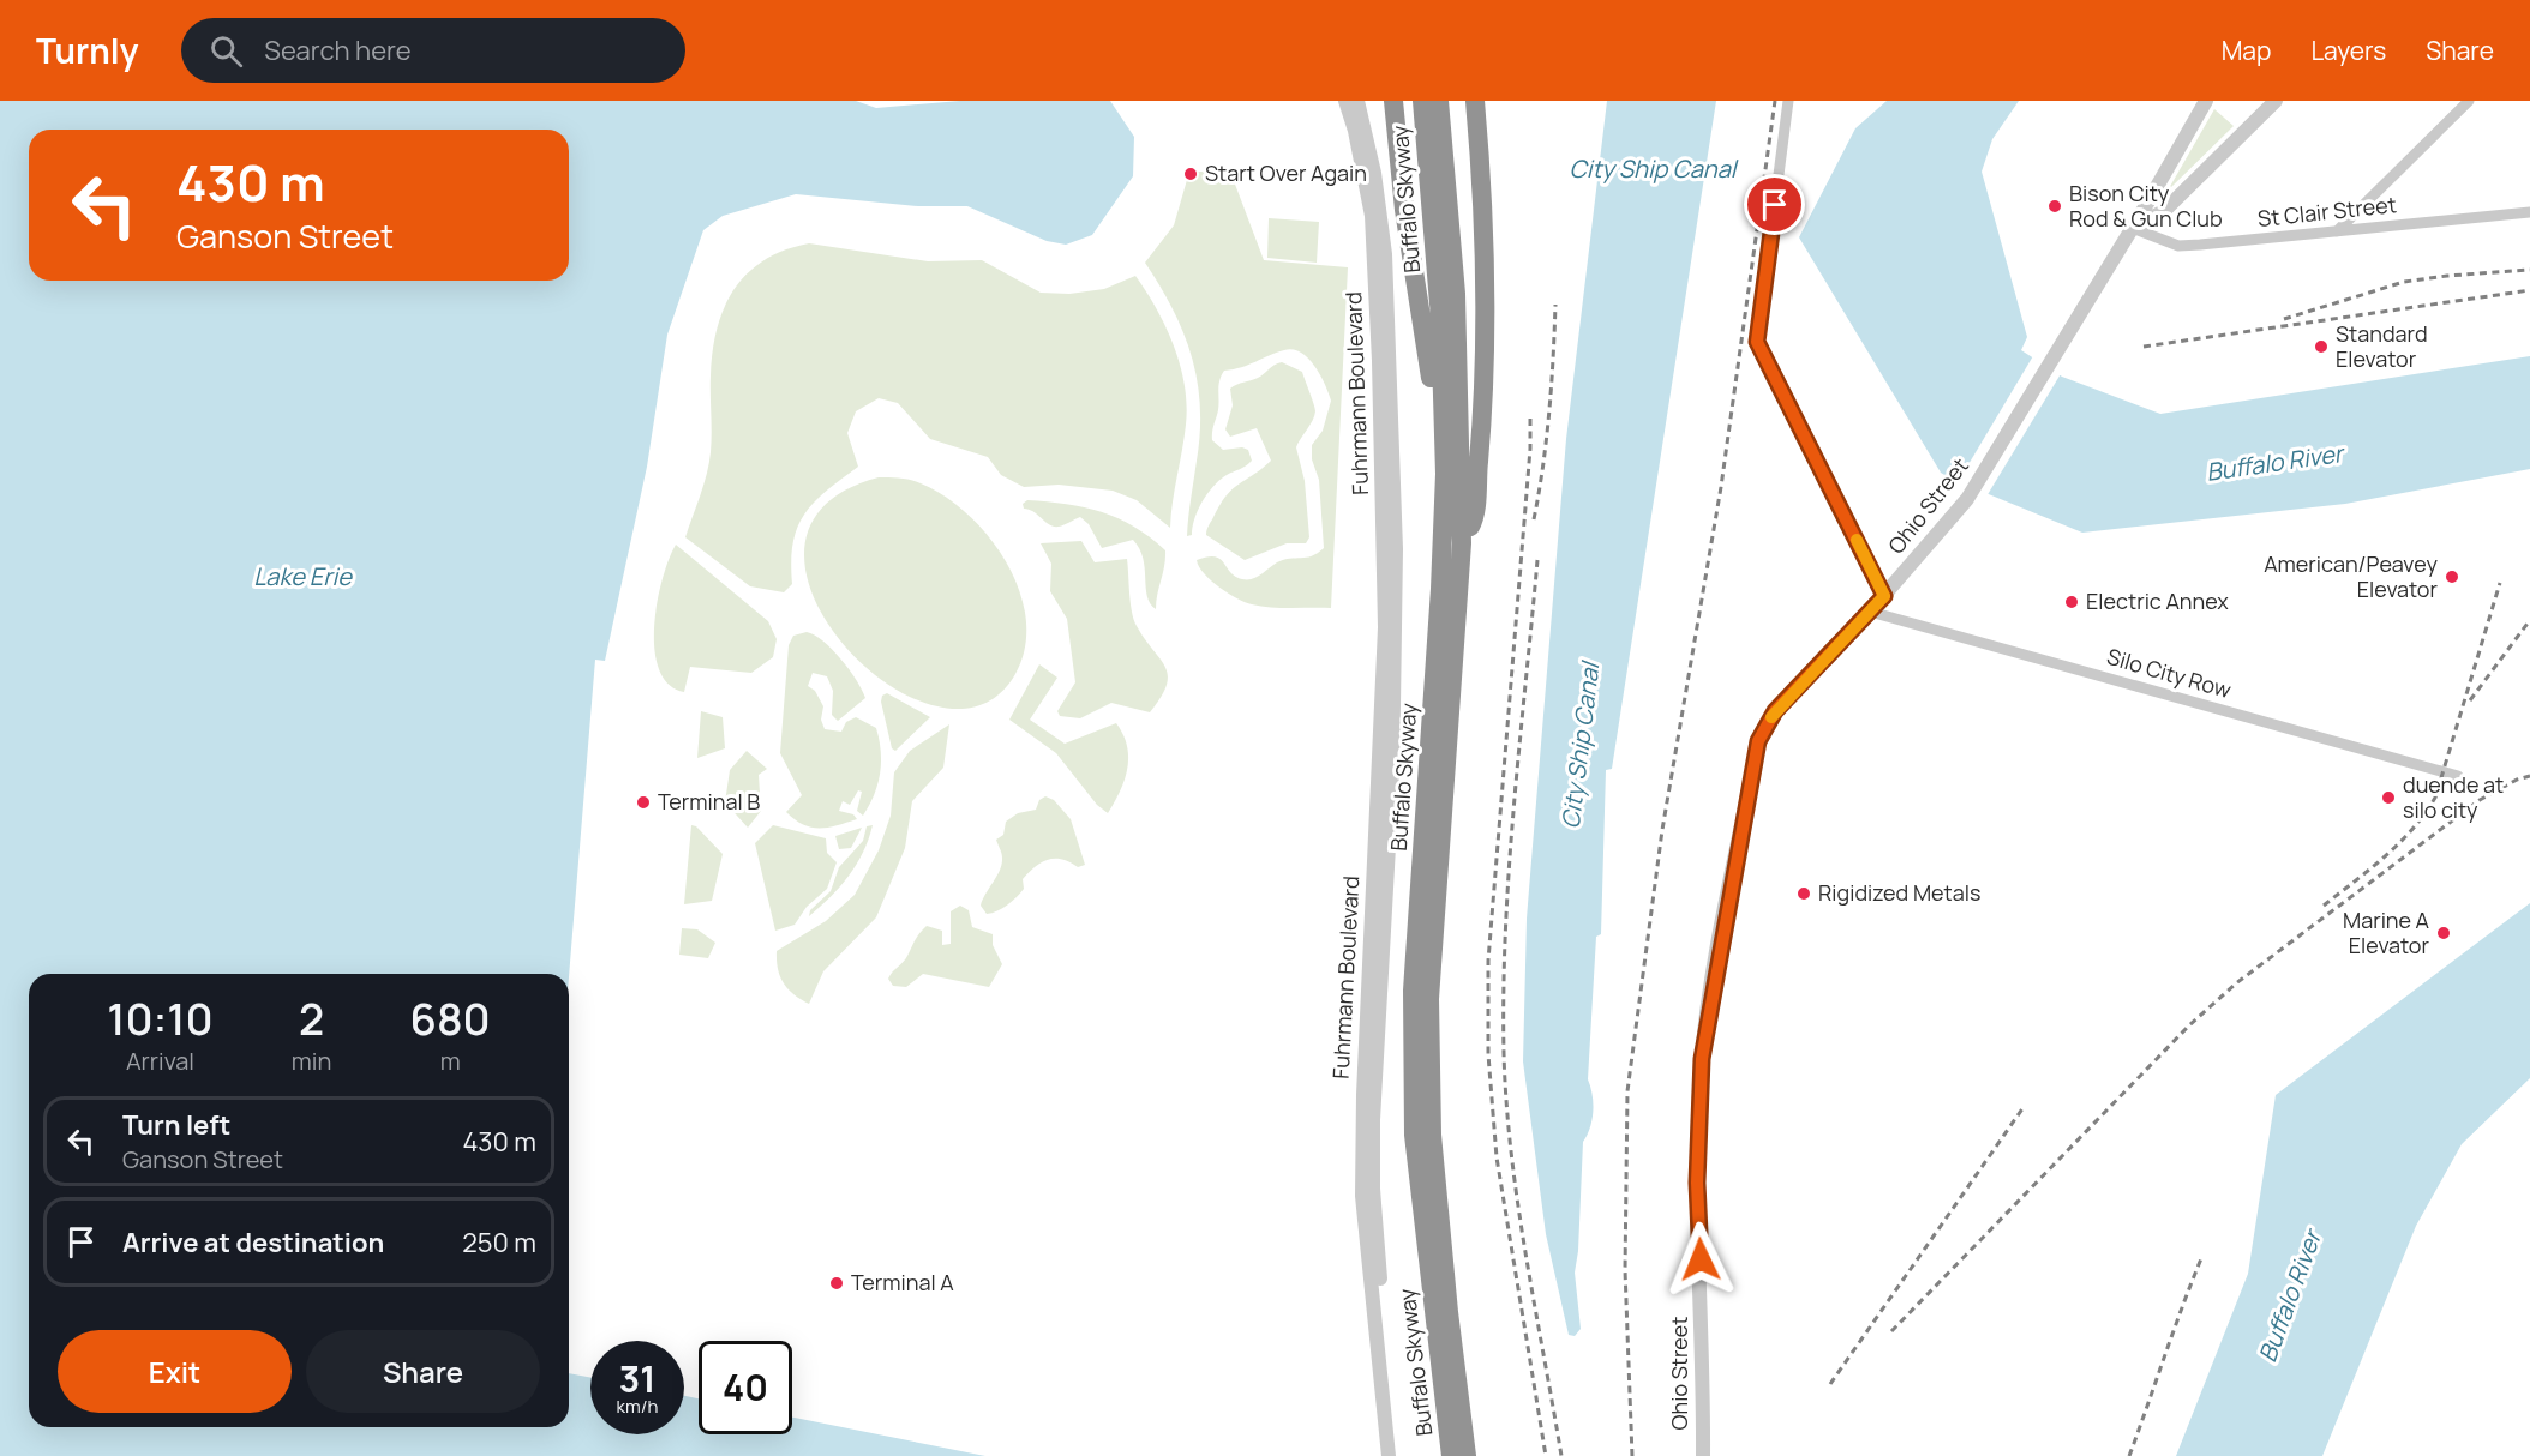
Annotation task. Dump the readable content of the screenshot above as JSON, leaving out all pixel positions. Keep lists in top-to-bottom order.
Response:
{
  "streets": {
    "highway": ["Buffalo Skyway"],
    "street": [
      "St Clair Street",
      "Fuhrmann Boulevard",
      "Ohio Street",
      "Silo City Row"
    ]
  },
  "crossings": [
    ["St Clair Street", "Ohio Street"],
    ["Ohio Street", "Silo City Row"]
  ],
  "water": ["City Ship Canal", "Buffalo River", "Lake Erie"],
  "places": [
    "Start Over Again",
    "Bison City Rod & Gun Club",
    "Standard Elevator",
    "American/Peavey Elevator",
    "Electric Annex",
    "duende at silo city",
    "Terminal B",
    "Rigidized Metals",
    "Marine A Elevator",
    "Terminal A"
  ],
  "page": {
    "header": "Turnly",
    "search": "Search here",
    "nav": ["Map", "Layers", "Share"],
    "turn": ["430 m", "Ganson Street"],
    "eta": [
      "10:10",
      "Arrival",
      "2",
      "min",
      "680",
      "m"
    ],
    "list": [
      {
        "name": "Turn left",
        "note": "Ganson Street",
        "value": "430 m"
      },
      {
        "name": "Arrive at destination",
        "value": "250 m"
      }
    ],
    "buttons": ["Exit", "Share"],
    "speed": "31 km/h",
    "limit": "40"
  }
}
